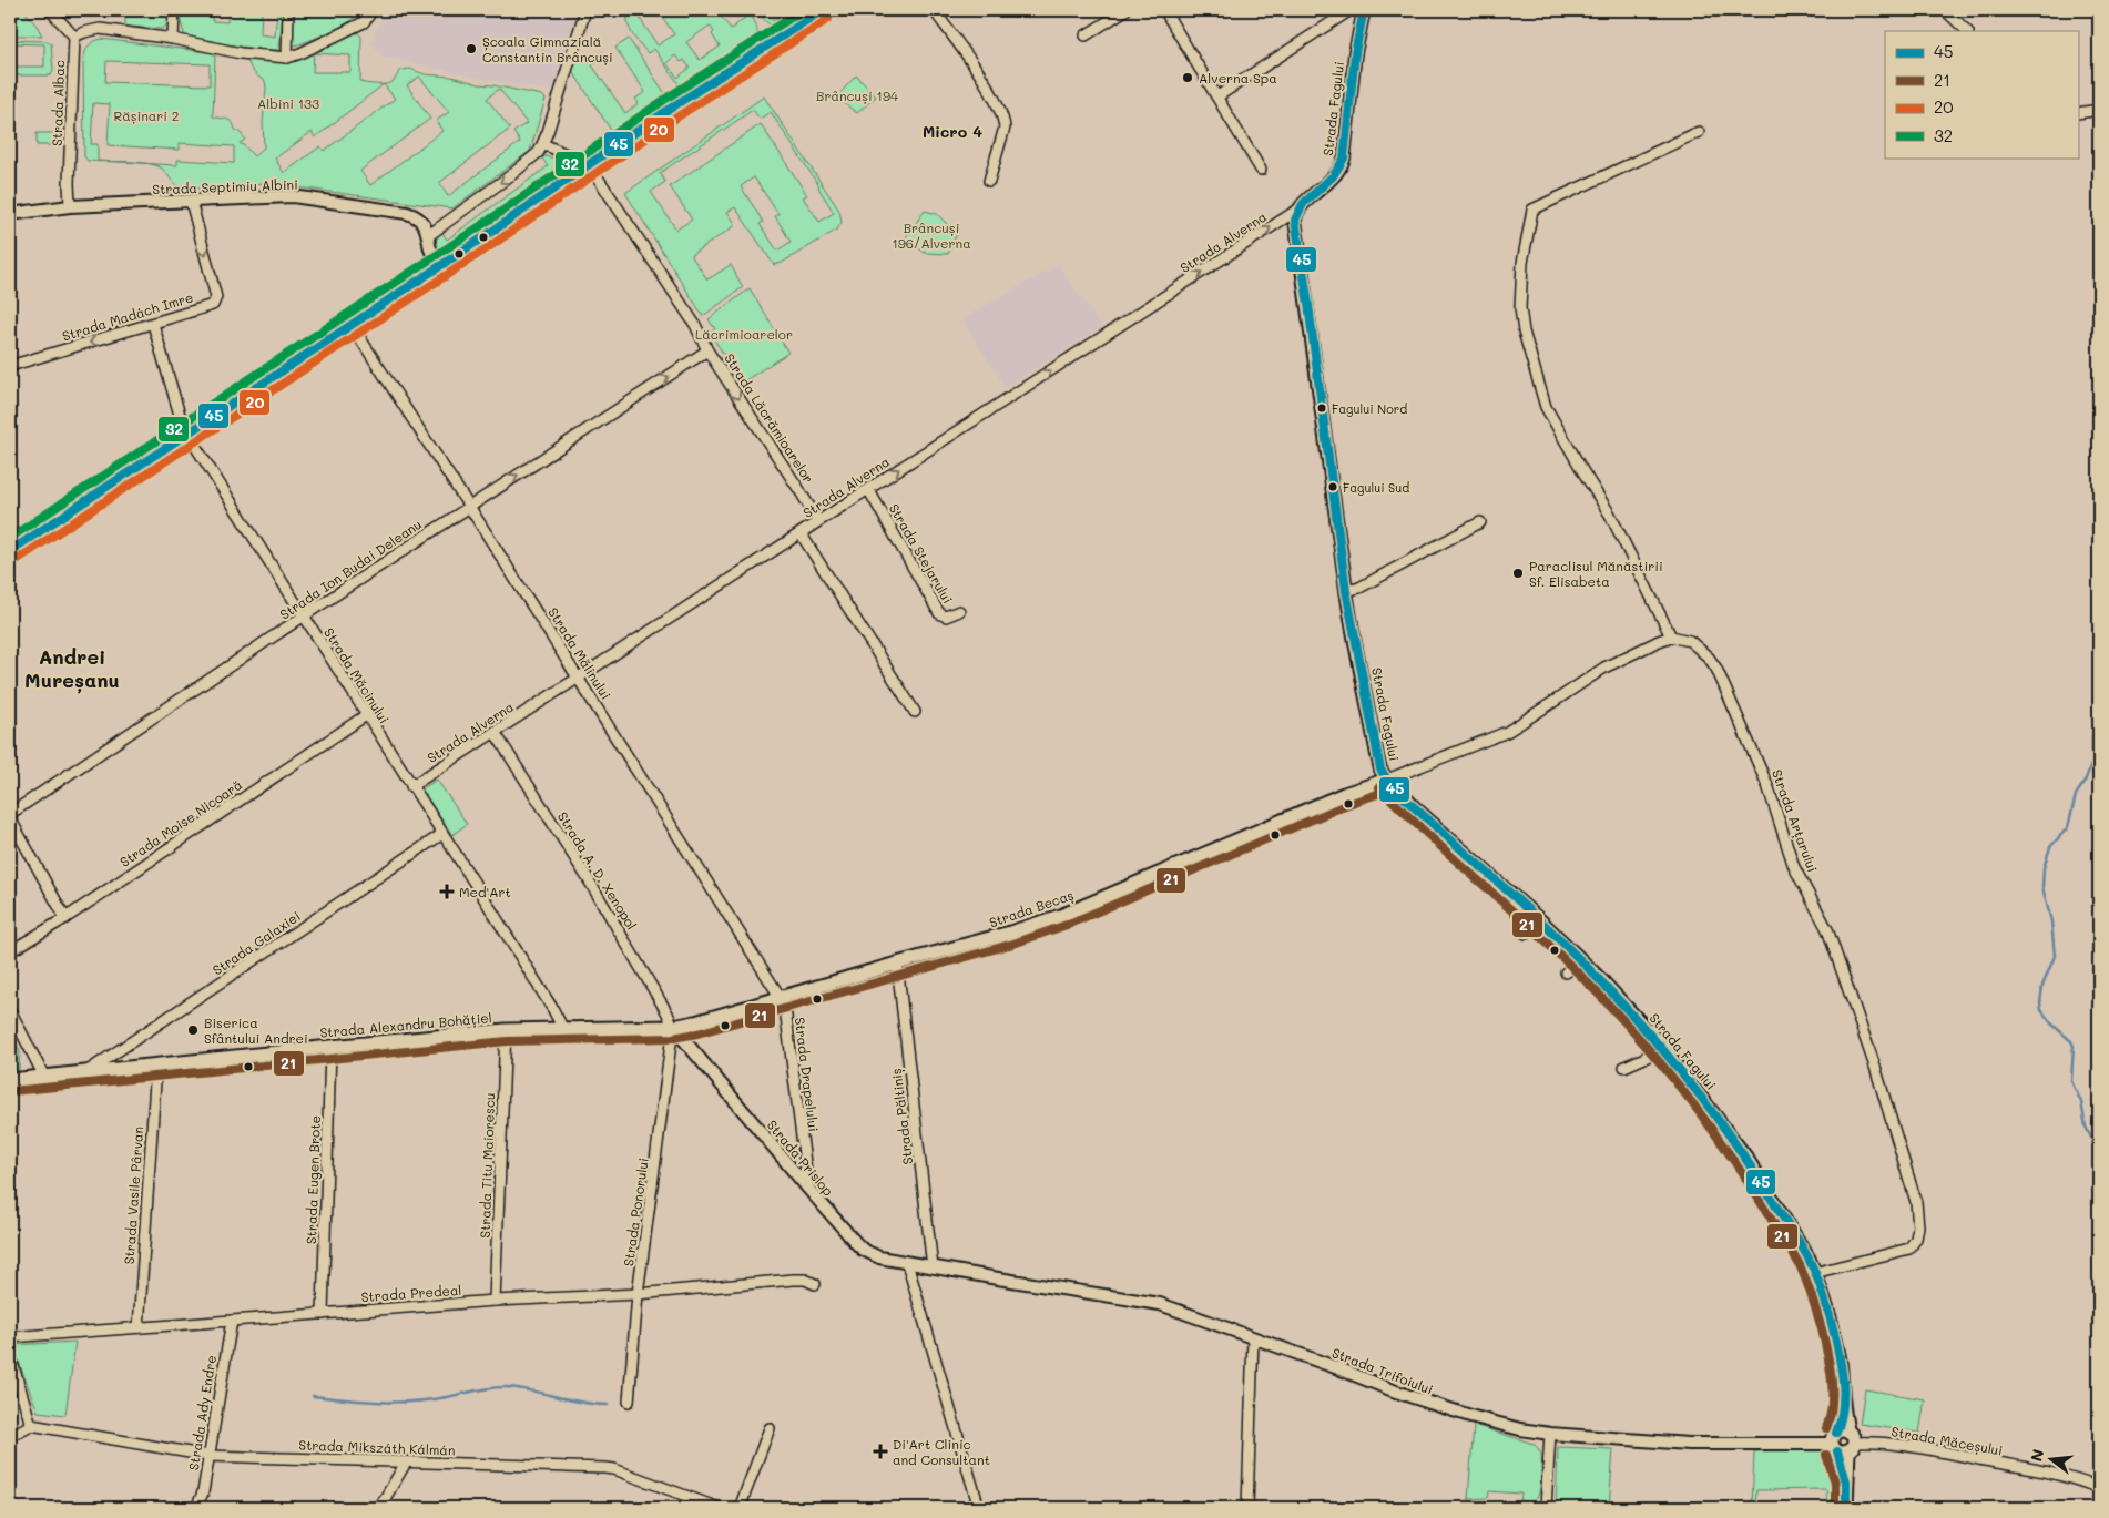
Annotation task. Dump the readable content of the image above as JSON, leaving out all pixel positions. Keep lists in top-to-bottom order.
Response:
{
  "streets": {
    "main road": ["Strada Fagului", "Strada Becaș", "Strada Alexandru Bohățiel"],
    "street": [
      "Strada Albac",
      "Strada Septimiu Albini",
      "Strada Alverna",
      "Strada Madách Imre",
      "Strada Lăcrămioarelor",
      "Strada Stejarului",
      "Strada Ion Budai Deleanu",
      "Strada Mălinului",
      "Strada Măcinului",
      "Strada Arțarului",
      "Strada Moise Nicoară",
      "Strada A. D. Xenopol",
      "Strada Galaxiei",
      "Strada Drapelului",
      "Strada Păltiniș",
      "Strada Prislop",
      "Strada Titu Maiorescu",
      "Strada Eugen Brote",
      "Strada Vasile Pârvan",
      "Strada Ponorului",
      "Strada Predeal",
      "Strada Trifoiului",
      "Strada Ady Endre",
      "Strada Măceșului",
      "Strada Mikszáth Kálmán"
    ]
  },
  "crossings": [
    ["Strada Albac", "Strada Septimiu Albini"],
    ["Strada Fagului", "Strada Alverna"],
    ["Strada Fagului", "Strada Arțarului"],
    ["Strada Fagului", "Strada Becaș"],
    ["Strada Fagului", "Strada Trifoiului"],
    ["Strada Fagului", "Strada Măceșului"],
    ["Strada Septimiu Albini", "Strada Madách Imre"],
    ["Strada Alverna", "Strada Lăcrămioarelor"],
    ["Strada Alverna", "Strada Stejarului"],
    ["Strada Alverna", "Strada Mălinului"],
    ["Strada Alverna", "Strada Măcinului"],
    ["Strada Alverna", "Strada A. D. Xenopol"],
    ["Strada Madách Imre", "Strada Măcinului"],
    ["Strada Lăcrămioarelor", "Strada Ion Budai Deleanu"],
    ["Strada Ion Budai Deleanu", "Strada Mălinului"],
    ["Strada Ion Budai Deleanu", "Strada Măcinului"],
    ["Strada Mălinului", "Strada Becaș"],
    ["Strada Mălinului", "Strada Drapelului"],
    ["Strada Măcinului", "Strada Moise Nicoară"],
    ["Strada Măcinului", "Strada Galaxiei"],
    ["Strada Măcinului", "Strada Alexandru Bohățiel"],
    ["Strada A. D. Xenopol", "Strada Becaș"],
    ["Strada A. D. Xenopol", "Strada Alexandru Bohățiel"],
    ["Strada A. D. Xenopol", "Strada Prislop"],
    ["Strada A. D. Xenopol", "Strada Ponorului"],
    ["Strada Becaș", "Strada Alexandru Bohățiel"],
    ["Strada Becaș", "Strada Drapelului"],
    ["Strada Becaș", "Strada Păltiniș"],
    ["Strada Becaș", "Strada Prislop"],
    ["Strada Becaș", "Strada Ponorului"],
    ["Strada Galaxiei", "Strada Alexandru Bohățiel"],
    ["Strada Alexandru Bohățiel", "Strada Prislop"],
    ["Strada Alexandru Bohățiel", "Strada Titu Maiorescu"],
    ["Strada Alexandru Bohățiel", "Strada Eugen Brote"],
    ["Strada Alexandru Bohățiel", "Strada Vasile Pârvan"],
    ["Strada Alexandru Bohățiel", "Strada Ponorului"],
    ["Strada Drapelului", "Strada Prislop"],
    ["Strada Păltiniș", "Strada Prislop"],
    ["Strada Păltiniș", "Strada Trifoiului"],
    ["Strada Prislop", "Strada Ponorului"],
    ["Strada Prislop", "Strada Trifoiului"],
    ["Strada Titu Maiorescu", "Strada Predeal"],
    ["Strada Eugen Brote", "Strada Predeal"],
    ["Strada Vasile Pârvan", "Strada Predeal"],
    ["Strada Ponorului", "Strada Predeal"],
    ["Strada Predeal", "Strada Ady Endre"],
    ["Strada Trifoiului", "Strada Măceșului"],
    ["Strada Ady Endre", "Strada Mikszáth Kálmán"]
  ],
  "one_way": ["Strada Alverna", "Strada Lăcrămioarelor"],
  "districts": ["Micro 4", "Andrei Mureșanu"],
  "parks": [
    "Brâncuși 194",
    "Albini 133",
    "Rășinari 2",
    "Brâncuși 196/Alverna",
    "Lăcrimioarelor"
  ],
  "places": {
    "other": [
      "Școala Gimnazială Constantin Brâncuși",
      "Alverna Spa",
      "Fagului Nord",
      "Fagului Sud",
      "Paraclisul Mănăstirii Sf. Elisabeta",
      "Biserica Sfântului Andrei"
    ],
    "health": ["Med'Art", "Di'Art Clinic and Consultant"]
  },
  "lines": [
    "transit line 45",
    "transit line 32",
    "transit line 20",
    "transit line 21"
  ],
  "legend": [
    "45",
    "21",
    "20",
    "32"
  ],
  "north": "left"
}
